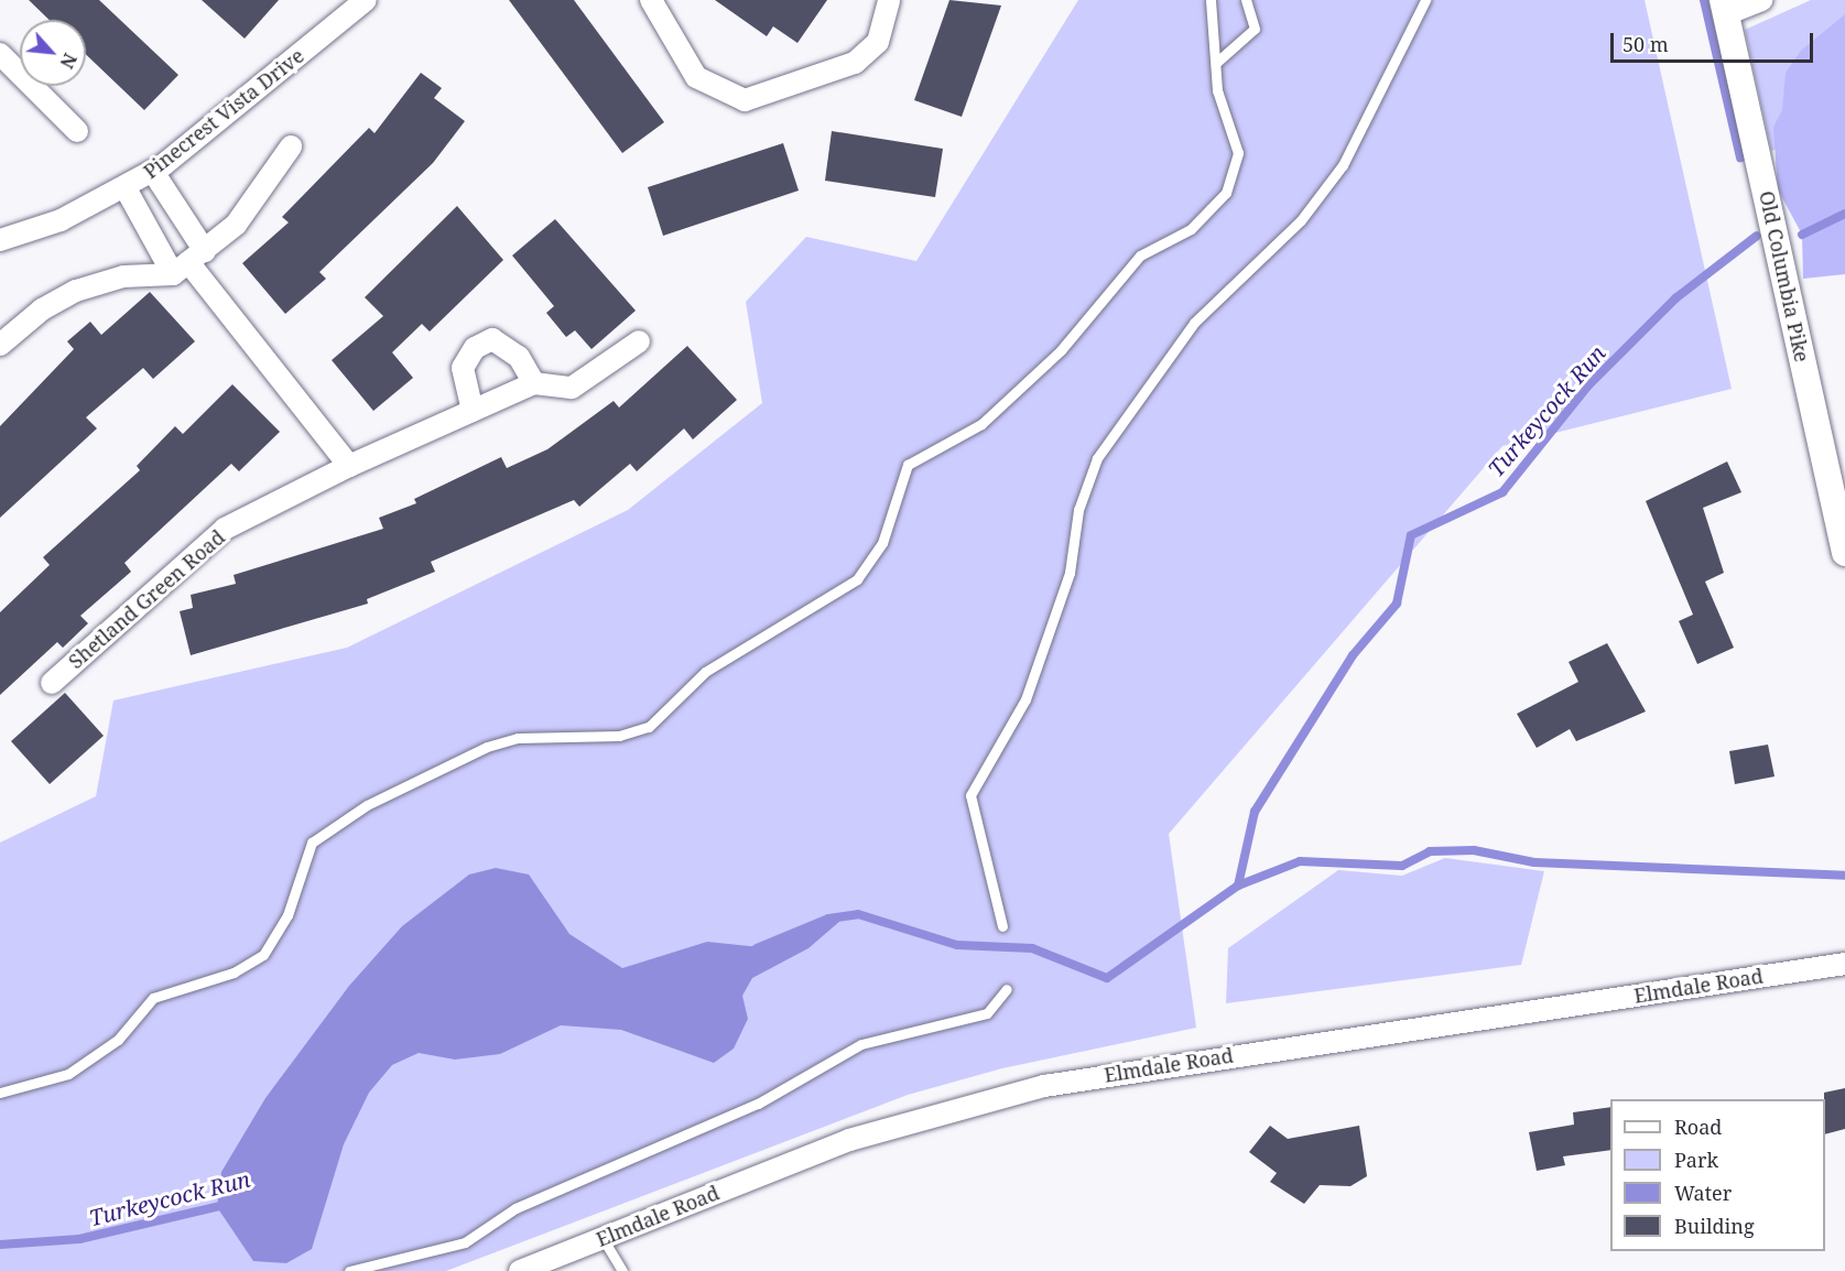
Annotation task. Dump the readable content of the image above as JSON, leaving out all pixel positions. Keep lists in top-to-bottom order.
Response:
{
  "streets": {
    "street": [
      "Pinecrest Vista Drive",
      "Old Columbia Pike",
      "Shetland Green Road",
      "Elmdale Road"
    ]
  },
  "water": ["Turkeycock Run"],
  "legend": [
    "Road",
    "Park",
    "Water",
    "Building"
  ],
  "scale_bar": "50 m",
  "north": "bottom right"
}
